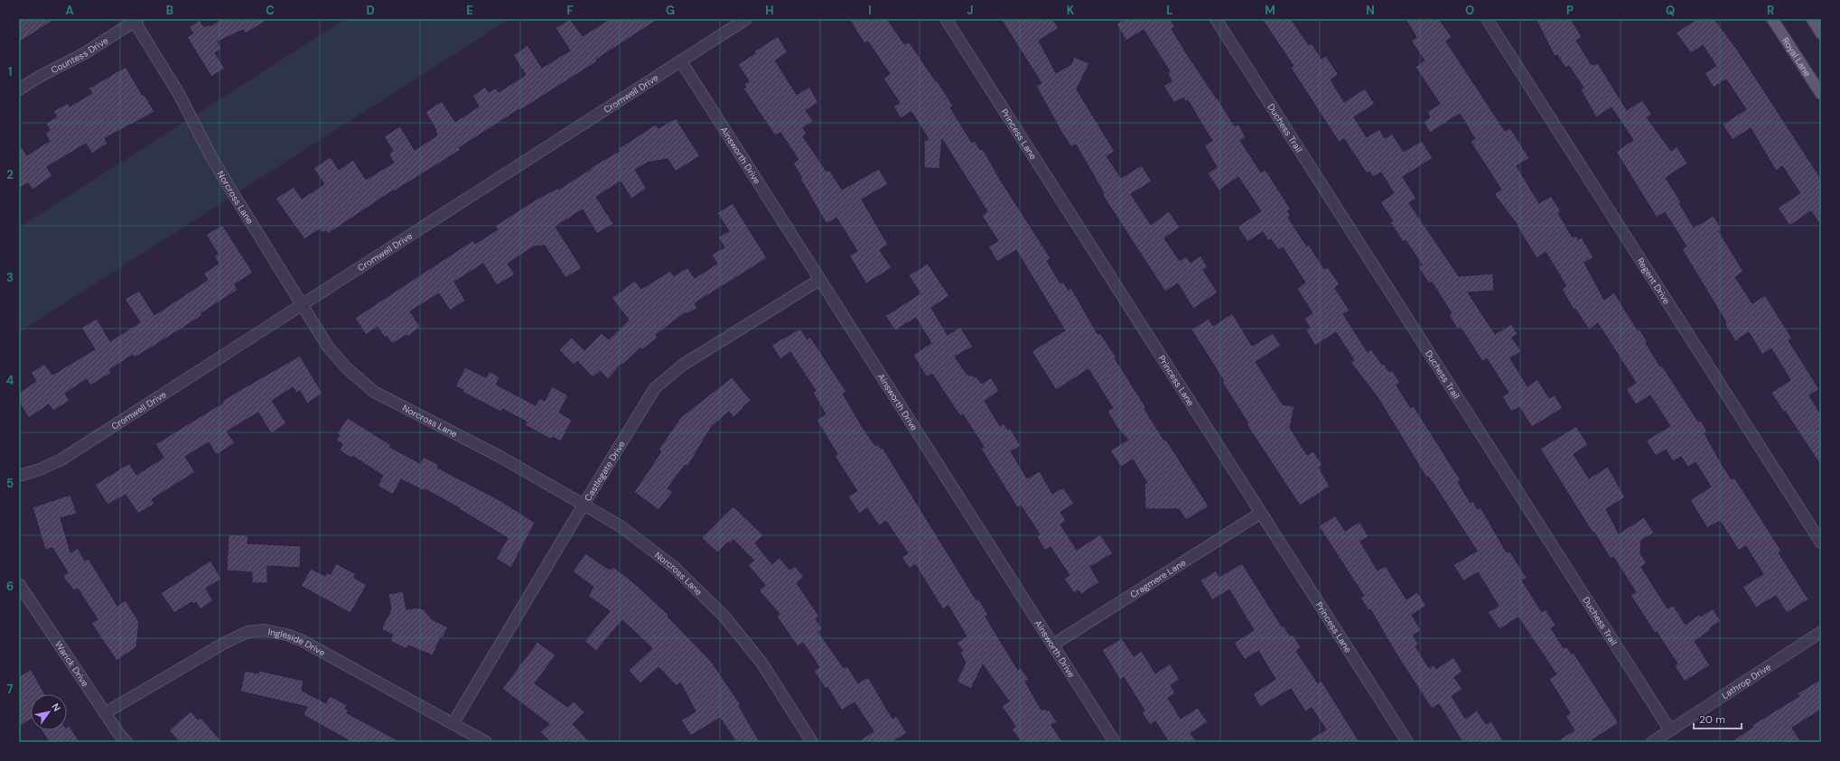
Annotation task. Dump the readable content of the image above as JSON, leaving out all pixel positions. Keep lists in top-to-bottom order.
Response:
{
  "streets": {
    "main road": ["Royal Lane"],
    "street": [
      "Countess Drive",
      "Cromwell Drive",
      "Duchess Trail",
      "Princess Lane",
      "Ainsworth Drive",
      "Norcross Lane",
      "Regent Drive",
      "Castlegate Drive",
      "Cragmere Lane",
      "Ingleside Drive",
      "Warick Drive",
      "Lathrop Drive"
    ]
  },
  "crossings": [
    ["Countess Drive", "Norcross Lane"],
    ["Cromwell Drive", "Ainsworth Drive"],
    ["Cromwell Drive", "Norcross Lane"],
    ["Duchess Trail", "Lathrop Drive"],
    ["Princess Lane", "Cragmere Lane"],
    ["Ainsworth Drive", "Castlegate Drive"],
    ["Ainsworth Drive", "Cragmere Lane"],
    ["Norcross Lane", "Castlegate Drive"],
    ["Castlegate Drive", "Ingleside Drive"],
    ["Ingleside Drive", "Warick Drive"]
  ],
  "scale_bar": "20 m",
  "north": "top right",
  "grid": {
    "columns": [
      "A",
      "B",
      "C",
      "D",
      "E",
      "F",
      "G",
      "H",
      "I",
      "J",
      "K",
      "L",
      "M",
      "N",
      "O",
      "P",
      "Q",
      "R"
    ],
    "rows": [
      "1",
      "2",
      "3",
      "4",
      "5",
      "6",
      "7"
    ]
  }
}
